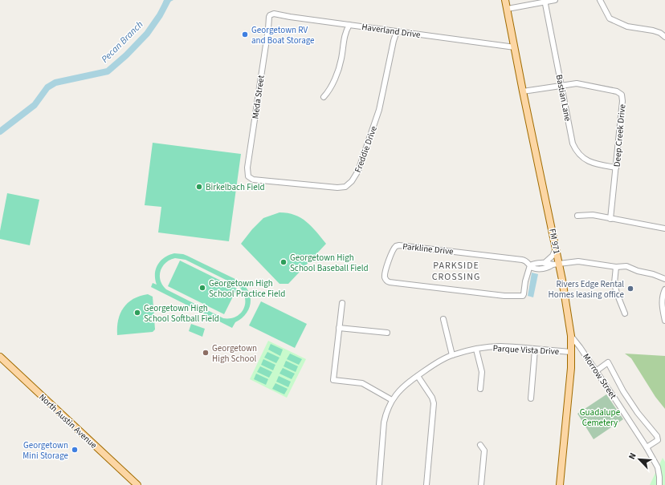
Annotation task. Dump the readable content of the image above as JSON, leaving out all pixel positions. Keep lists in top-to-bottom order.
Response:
{
  "streets": {
    "main road": ["FM 971", "North Austin Avenue"],
    "street": [
      "Haverland Drive",
      "Meda Street",
      "Bastian Lane",
      "Deep Creek Drive",
      "Freddie Drive",
      "Parkline Drive",
      "Parque Vista Drive",
      "Morrow Street"
    ]
  },
  "crossings": [
    ["Haverland Drive", "Meda Street"],
    ["Haverland Drive", "Freddie Drive"],
    ["Haverland Drive", "FM 971"],
    ["Meda Street", "Freddie Drive"],
    ["Bastian Lane", "Deep Creek Drive"],
    ["Deep Creek Drive", "FM 971"],
    ["FM 971", "Parkline Drive"],
    ["FM 971", "Parque Vista Drive"],
    ["FM 971", "Morrow Street"]
  ],
  "districts": ["PARKSIDE CROSSING"],
  "water": ["Pecan Branch"],
  "parks": ["Guadalupe Cemetery"],
  "places": [
    "Georgetown RV and Boat Storage",
    "Birkelbach Field",
    "Georgetown High School Baseball Field",
    "Georgetown High School Practice Field",
    "Rivers Edge Rental Homes leasing office",
    "Georgetown High School Softball Field",
    "Georgetown High School",
    "Georgetown Mini Storage"
  ],
  "north": "top left"
}
